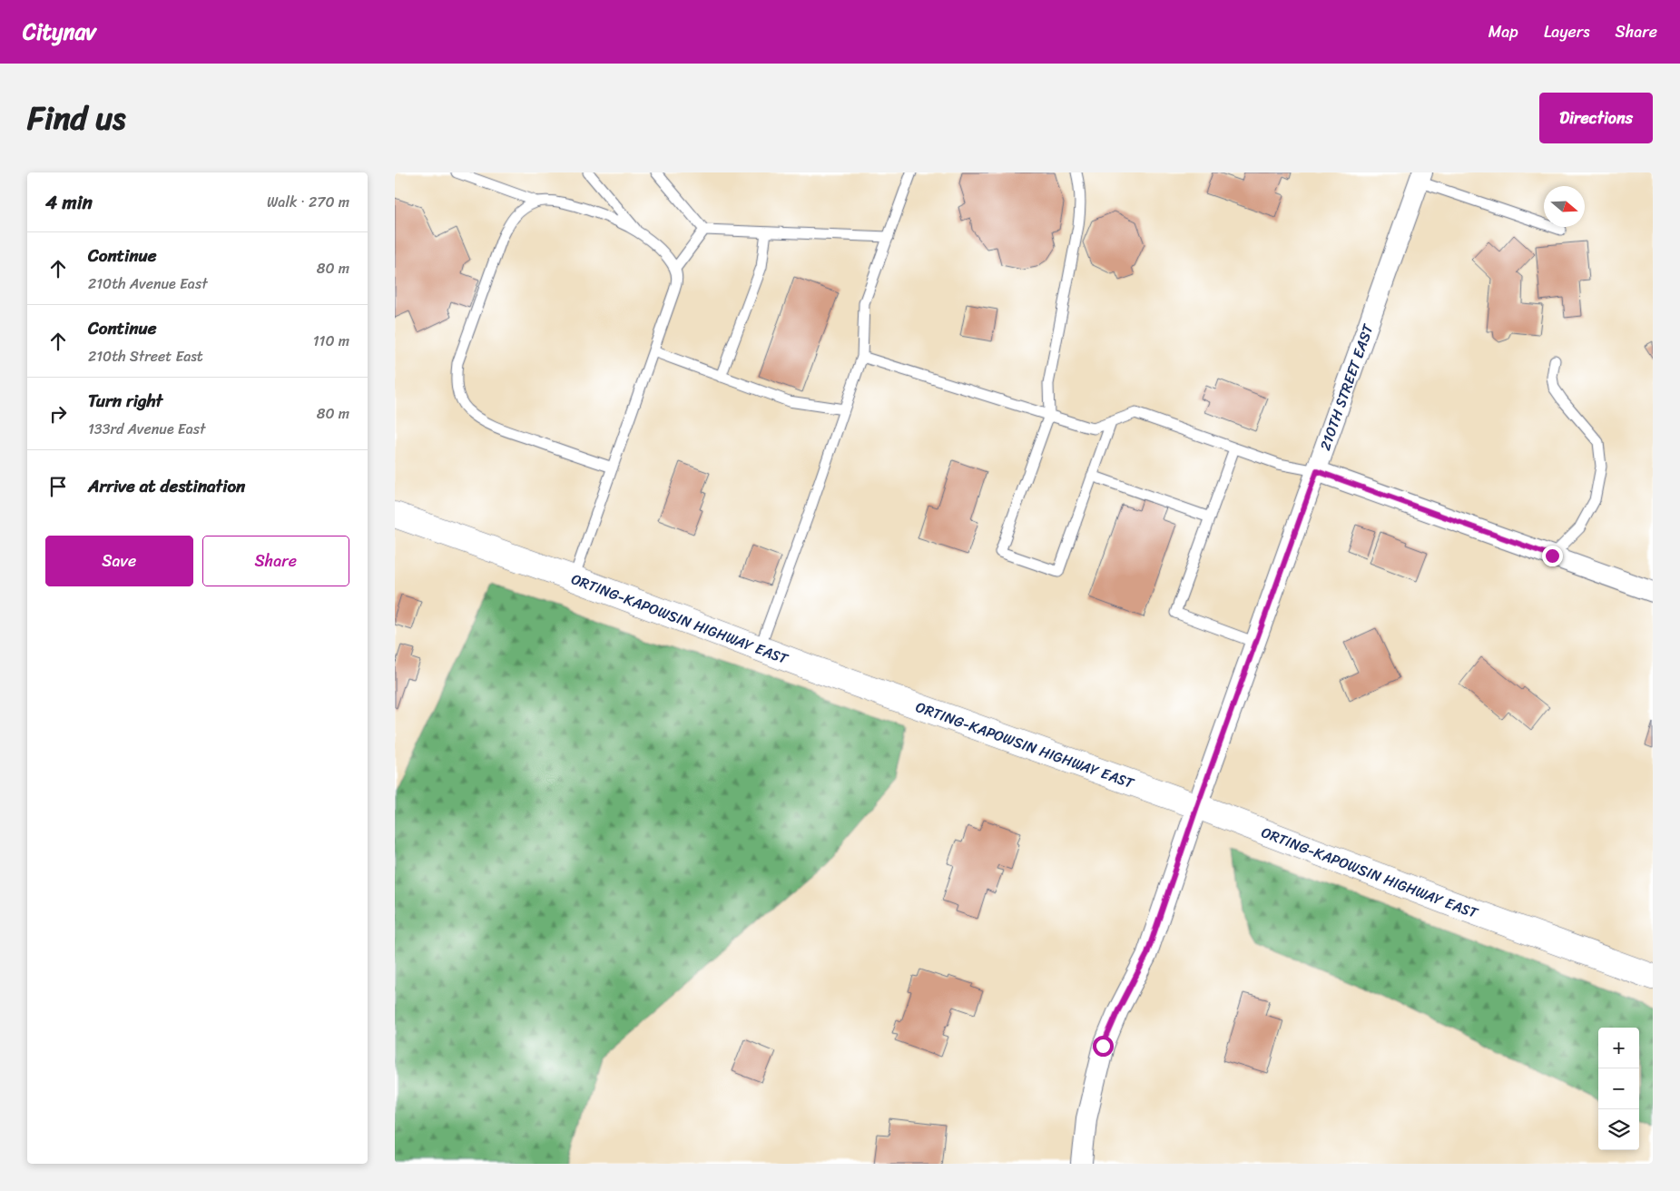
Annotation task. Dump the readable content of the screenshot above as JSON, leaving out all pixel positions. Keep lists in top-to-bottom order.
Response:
{
  "streets": {
    "main road": ["ORTING-KAPOWSIN HIGHWAY EAST"],
    "street": ["210TH STREET EAST"]
  },
  "crossings": [
    ["210TH STREET EAST", "ORTING-KAPOWSIN HIGHWAY EAST"]
  ],
  "north": "right",
  "page": {
    "header": "Citynav",
    "nav": ["Map", "Layers", "Share"],
    "title": "Find us",
    "buttons": [
      "Directions",
      ["Save", "Share"]
    ],
    "heading": ["4 min", "Walk · 270 m"],
    "list": [
      ["Continue", "210th Avenue East", "80 m"],
      ["Continue", "210th Street East", "110 m"],
      ["Turn right", "133rd Avenue East", "80 m"],
      "Arrive at destination"
    ],
    "map_buttons": ["+", "−"]
  }
}
